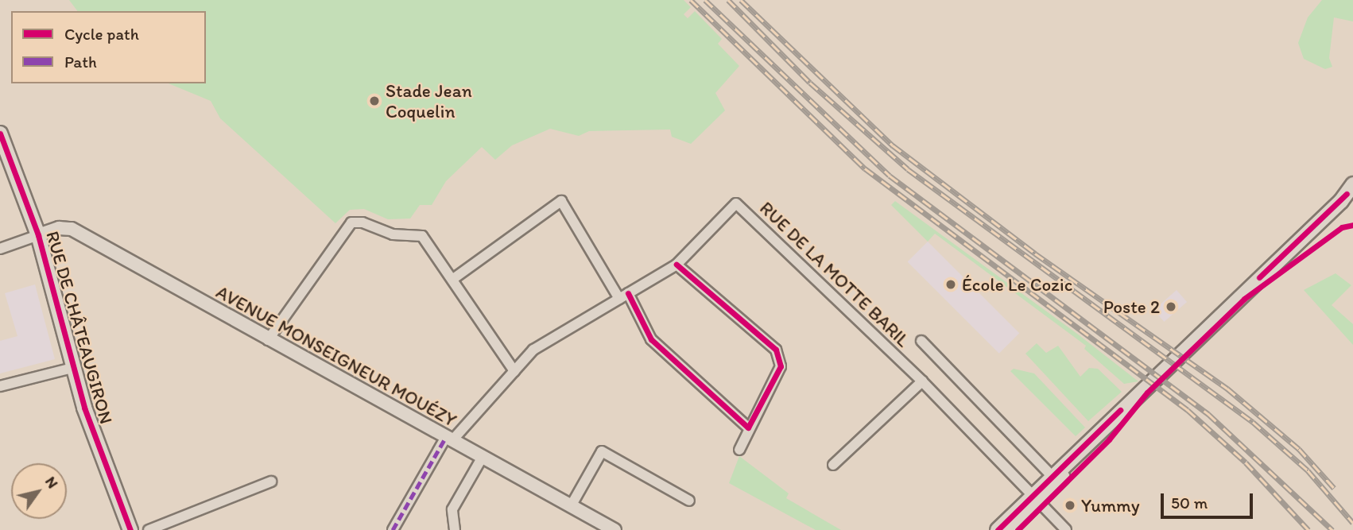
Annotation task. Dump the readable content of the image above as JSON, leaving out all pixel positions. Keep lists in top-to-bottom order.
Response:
{
  "streets": {
    "main road": ["RUE DE CHÂTEAUGIRON"],
    "street": ["RUE DE LA MOTTE BARIL", "AVENUE MONSEIGNEUR MOUÉZY"]
  },
  "crossings": [
    ["RUE DE LA MOTTE BARIL", "AVENUE MONSEIGNEUR MOUÉZY"],
    ["RUE DE CHÂTEAUGIRON", "AVENUE MONSEIGNEUR MOUÉZY"]
  ],
  "places": [
    "Stade Jean Coquelin",
    "École Le Cozic",
    "Poste 2",
    "Yummy"
  ],
  "legend": ["Cycle path", "Path"],
  "scale_bar": "50 m",
  "north": "top right"
}
